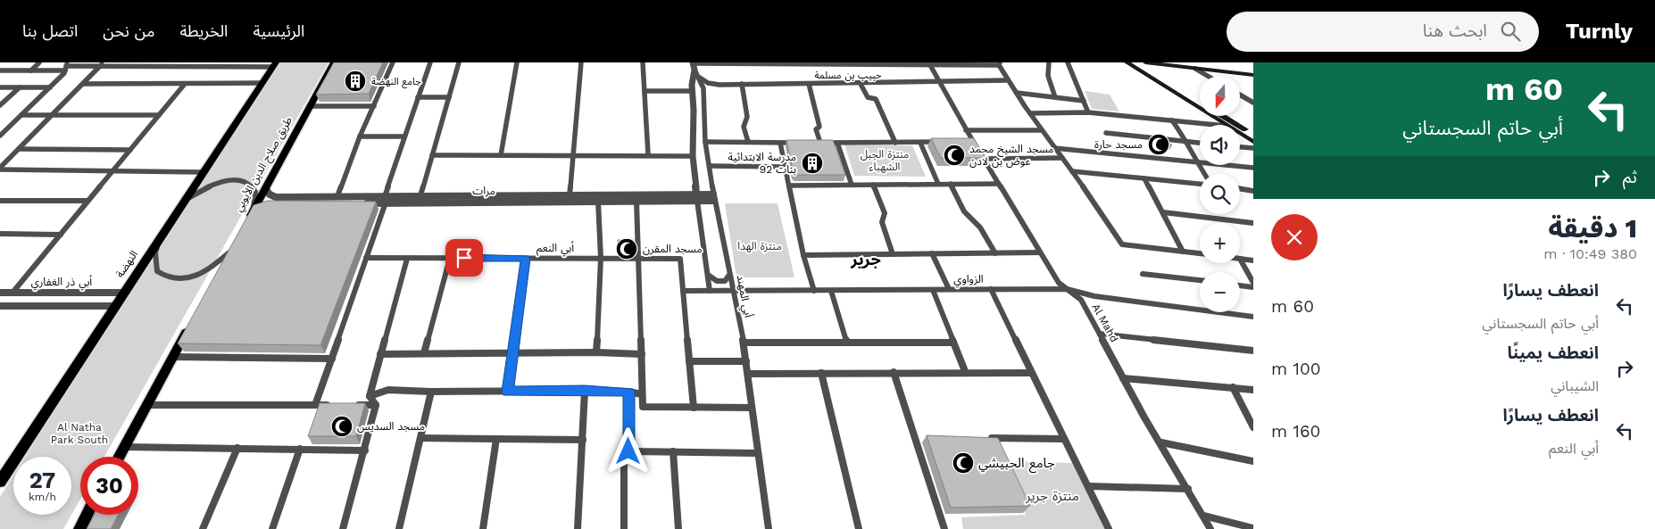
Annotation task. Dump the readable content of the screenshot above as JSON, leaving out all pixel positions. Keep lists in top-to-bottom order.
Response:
{
  "streets": {
    "main road": ["طريق صلاح الدين الأيوبي", "النهضة"],
    "street": [
      "حبيب بن مسلمة",
      "مرات",
      "أبي النعم",
      "الزواوي",
      "أبي ذر الغفاري",
      "أبي المهند",
      "Al Mahd"
    ]
  },
  "crossings": [
    ["حبيب بن مسلمة", "أبي المهند"],
    ["حبيب بن مسلمة", "Al Mahd"],
    ["طريق صلاح الدين الأيوبي", "مرات"],
    ["مرات", "أبي المهند"],
    ["أبي النعم", "الزواوي"],
    ["النهضة", "أبي ذر الغفاري"],
    ["الزواوي", "أبي المهند"],
    ["الزواوي", "Al Mahd"]
  ],
  "districts": ["جرير"],
  "parks": [
    "منتزة الجبل الشهباء",
    "منتزة الهدا",
    "Al Natha Park South",
    "منتزة جرير"
  ],
  "places": {
    "building": ["جامع النهضة", "مدرسة الابتدائية 92 بنات"],
    "mosque": [
      "مسجد حارة",
      "مسجد الشيخ محمد عوض بن لادن",
      "مسجد المقرن",
      "مسجد السديس",
      "جامع الحبيشي"
    ]
  },
  "north": "bottom",
  "page": {
    "header": "Turnly",
    "search": "ابحث هنا",
    "nav": [
      "الرئيسية",
      "الخريطة",
      "من نحن",
      "اتصل بنا"
    ],
    "turn": ["60 m", "أبي حاتم السجستاني"],
    "map_buttons": ["+", "−"],
    "then": "ثم",
    "heading": ["1 دقيقة", "380 m · 10:49"],
    "list": [
      {
        "name": "انعطف يسارًا",
        "note": "أبي حاتم السجستاني",
        "value": "60 m"
      },
      {
        "name": "انعطف يمينًا",
        "note": "الشيباني",
        "value": "100 m"
      },
      {
        "name": "انعطف يسارًا",
        "note": "أبي النعم",
        "value": "160 m"
      }
    ],
    "speed": "27 km/h",
    "limit": "30"
  }
}
